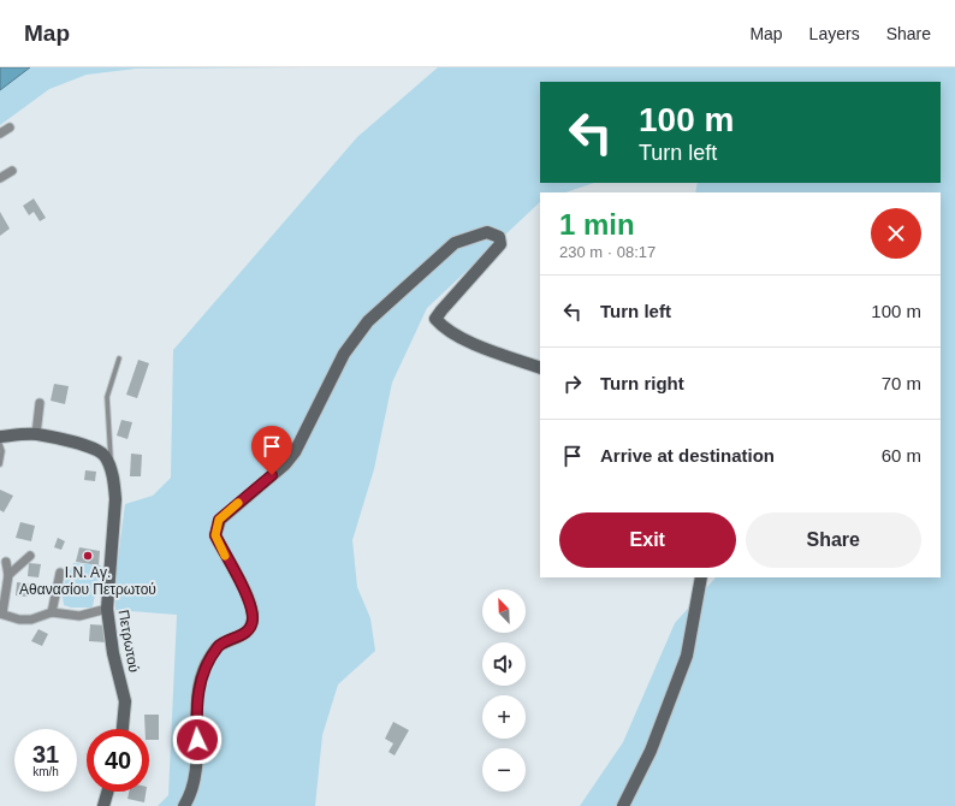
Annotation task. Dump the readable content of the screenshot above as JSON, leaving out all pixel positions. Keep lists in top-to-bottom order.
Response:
{
  "streets": {
    "street": ["Πετρωτού"]
  },
  "places": ["Ι.Ν. Αγ. Αθανασίου Πετρωτού"],
  "north": "top left",
  "page": {
    "header": "Map",
    "nav": ["Map", "Layers", "Share"],
    "turn": ["100 m", "Turn left"],
    "heading": ["1 min", "230 m · 08:17"],
    "list": [
      {
        "name": "Turn left",
        "value": "100 m"
      },
      {
        "name": "Turn right",
        "value": "70 m"
      },
      {
        "name": "Arrive at destination",
        "value": "60 m"
      }
    ],
    "buttons": ["Exit", "Share"],
    "map_buttons": ["+", "−"],
    "speed": "31 km/h",
    "limit": "40"
  }
}
